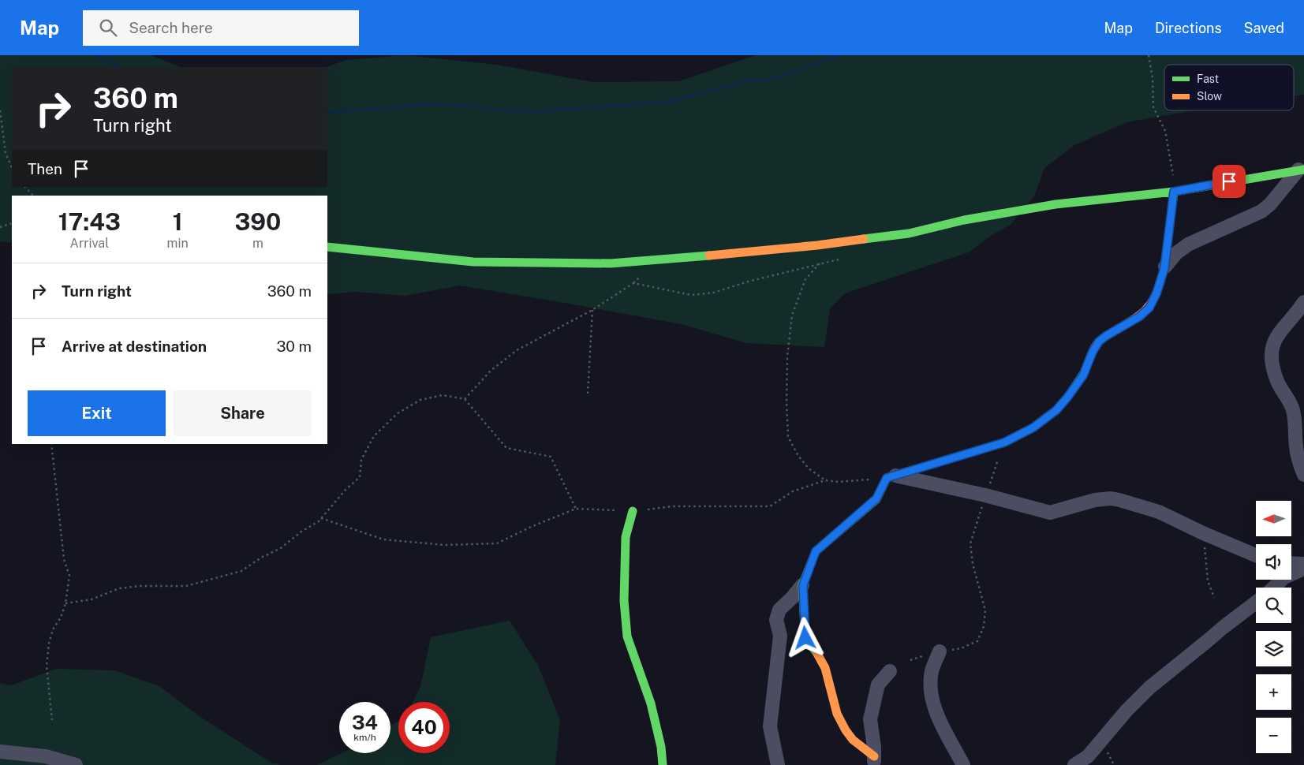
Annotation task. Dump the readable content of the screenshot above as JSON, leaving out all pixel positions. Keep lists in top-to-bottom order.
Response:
{
  "legend": ["Fast", "Slow"],
  "north": "left",
  "page": {
    "header": "Map",
    "search": "Search here",
    "nav": ["Map", "Directions", "Saved"],
    "turn": ["360 m", "Turn right"],
    "then": "Then",
    "eta": [
      "17:43",
      "Arrival",
      "1",
      "min",
      "390",
      "m"
    ],
    "list": [
      {
        "name": "Turn right",
        "value": "360 m"
      },
      {
        "name": "Arrive at destination",
        "value": "30 m"
      }
    ],
    "buttons": ["Exit", "Share"],
    "map_buttons": ["+", "−"],
    "speed": "34 km/h",
    "limit": "40"
  }
}
